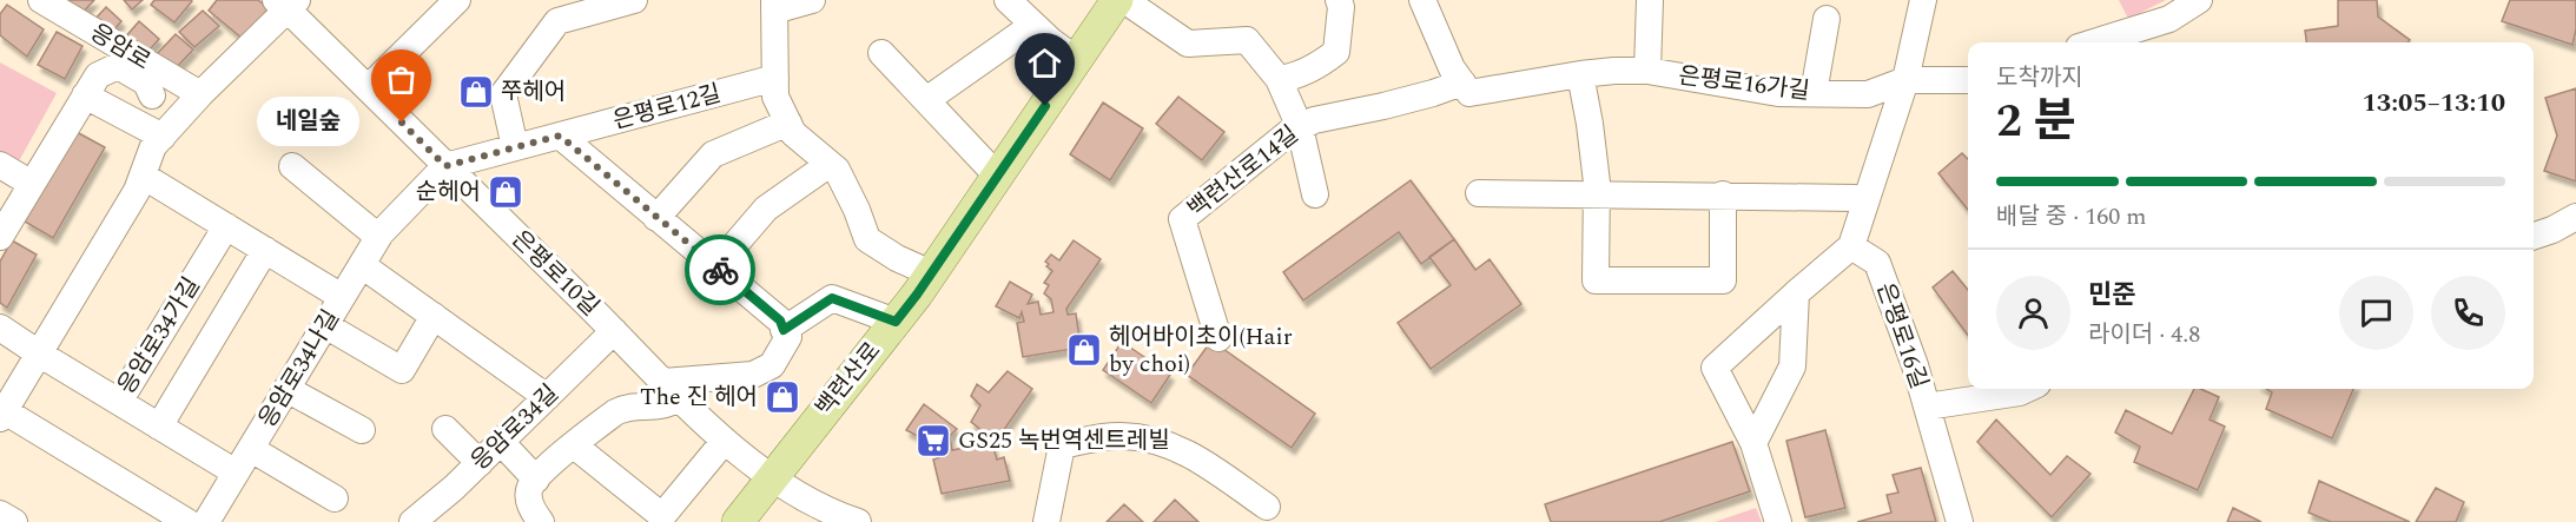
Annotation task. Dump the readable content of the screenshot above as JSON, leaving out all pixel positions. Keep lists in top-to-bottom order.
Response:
{
  "streets": {
    "main road": ["백련산로"],
    "street": [
      "응암로",
      "은평로16가길",
      "은평로12길",
      "백련산로14길",
      "은평로10길",
      "응암로34가길",
      "은평로16길",
      "응암로34나길",
      "응암로34길"
    ]
  },
  "crossings": [
    ["은평로16가길", "백련산로14길"],
    ["은평로10길", "응암로34나길"],
    ["은평로10길", "백련산로"],
    ["은평로10길", "응암로34길"]
  ],
  "places": {
    "shop": [
      "쭈헤어",
      "순헤어",
      "헤어바이초이(Hair by choi)",
      "The 진 헤어"
    ],
    "other": ["네일숲"],
    "supermarket": ["GS25 녹번역센트레빌"]
  },
  "page": {
    "heading": ["2 분", "도착까지", "13:05–13:10"],
    "panel": ["민준", "라이더 · 4.8"],
    "bubble": "네일숲",
    "bar": "배달 중 · 160 m"
  }
}
